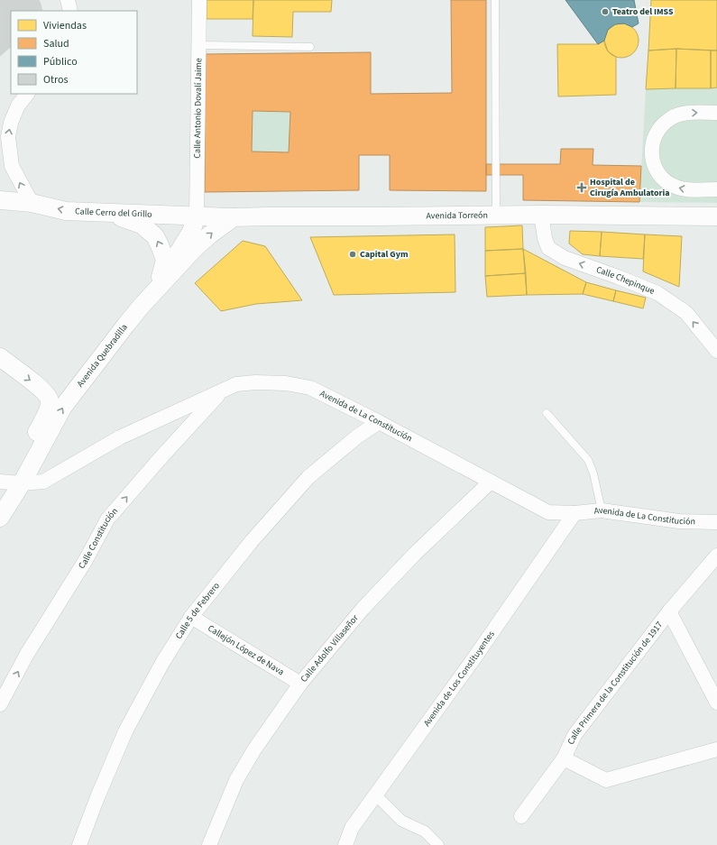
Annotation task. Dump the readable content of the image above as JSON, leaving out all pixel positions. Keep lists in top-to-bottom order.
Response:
{
  "streets": {
    "street": [
      "Calle Antonio Dovalí Jaime",
      "Calle Cerro del Grillo",
      "Avenida Torreón",
      "Calle Chepinque",
      "Avenida Quebradilla",
      "Avenida de La Constitución",
      "Calle Constitución",
      "Calle 5 de Febrero",
      "Calle Adolfo Villaseñor",
      "Callejón López de Nava",
      "Avenida de Los Constituyentes",
      "Calle Primera de la Constitución de 1917"
    ]
  },
  "crossings": [
    ["Calle Antonio Dovalí Jaime", "Calle Cerro del Grillo"],
    ["Calle Antonio Dovalí Jaime", "Avenida Torreón"],
    ["Calle Cerro del Grillo", "Avenida Torreón"],
    ["Avenida Torreón", "Calle Chepinque"],
    ["Avenida Torreón", "Avenida Quebradilla"],
    ["Avenida Quebradilla", "Avenida de La Constitución"],
    ["Avenida de La Constitución", "Calle Constitución"],
    ["Avenida de La Constitución", "Calle 5 de Febrero"],
    ["Avenida de La Constitución", "Calle Adolfo Villaseñor"],
    ["Avenida de La Constitución", "Avenida de Los Constituyentes"],
    ["Calle 5 de Febrero", "Callejón López de Nava"],
    ["Calle Adolfo Villaseñor", "Callejón López de Nava"]
  ],
  "one_way": ["Calle Cerro del Grillo", "Calle Chepinque", "Calle Constitución"],
  "places": {
    "other": ["Teatro del IMSS", "Capital Gym"],
    "health": ["Hospital de Cirugía Ambulatoria"]
  },
  "legend": [
    "Viviendas",
    "Salud",
    "Público",
    "Otros"
  ]
}
